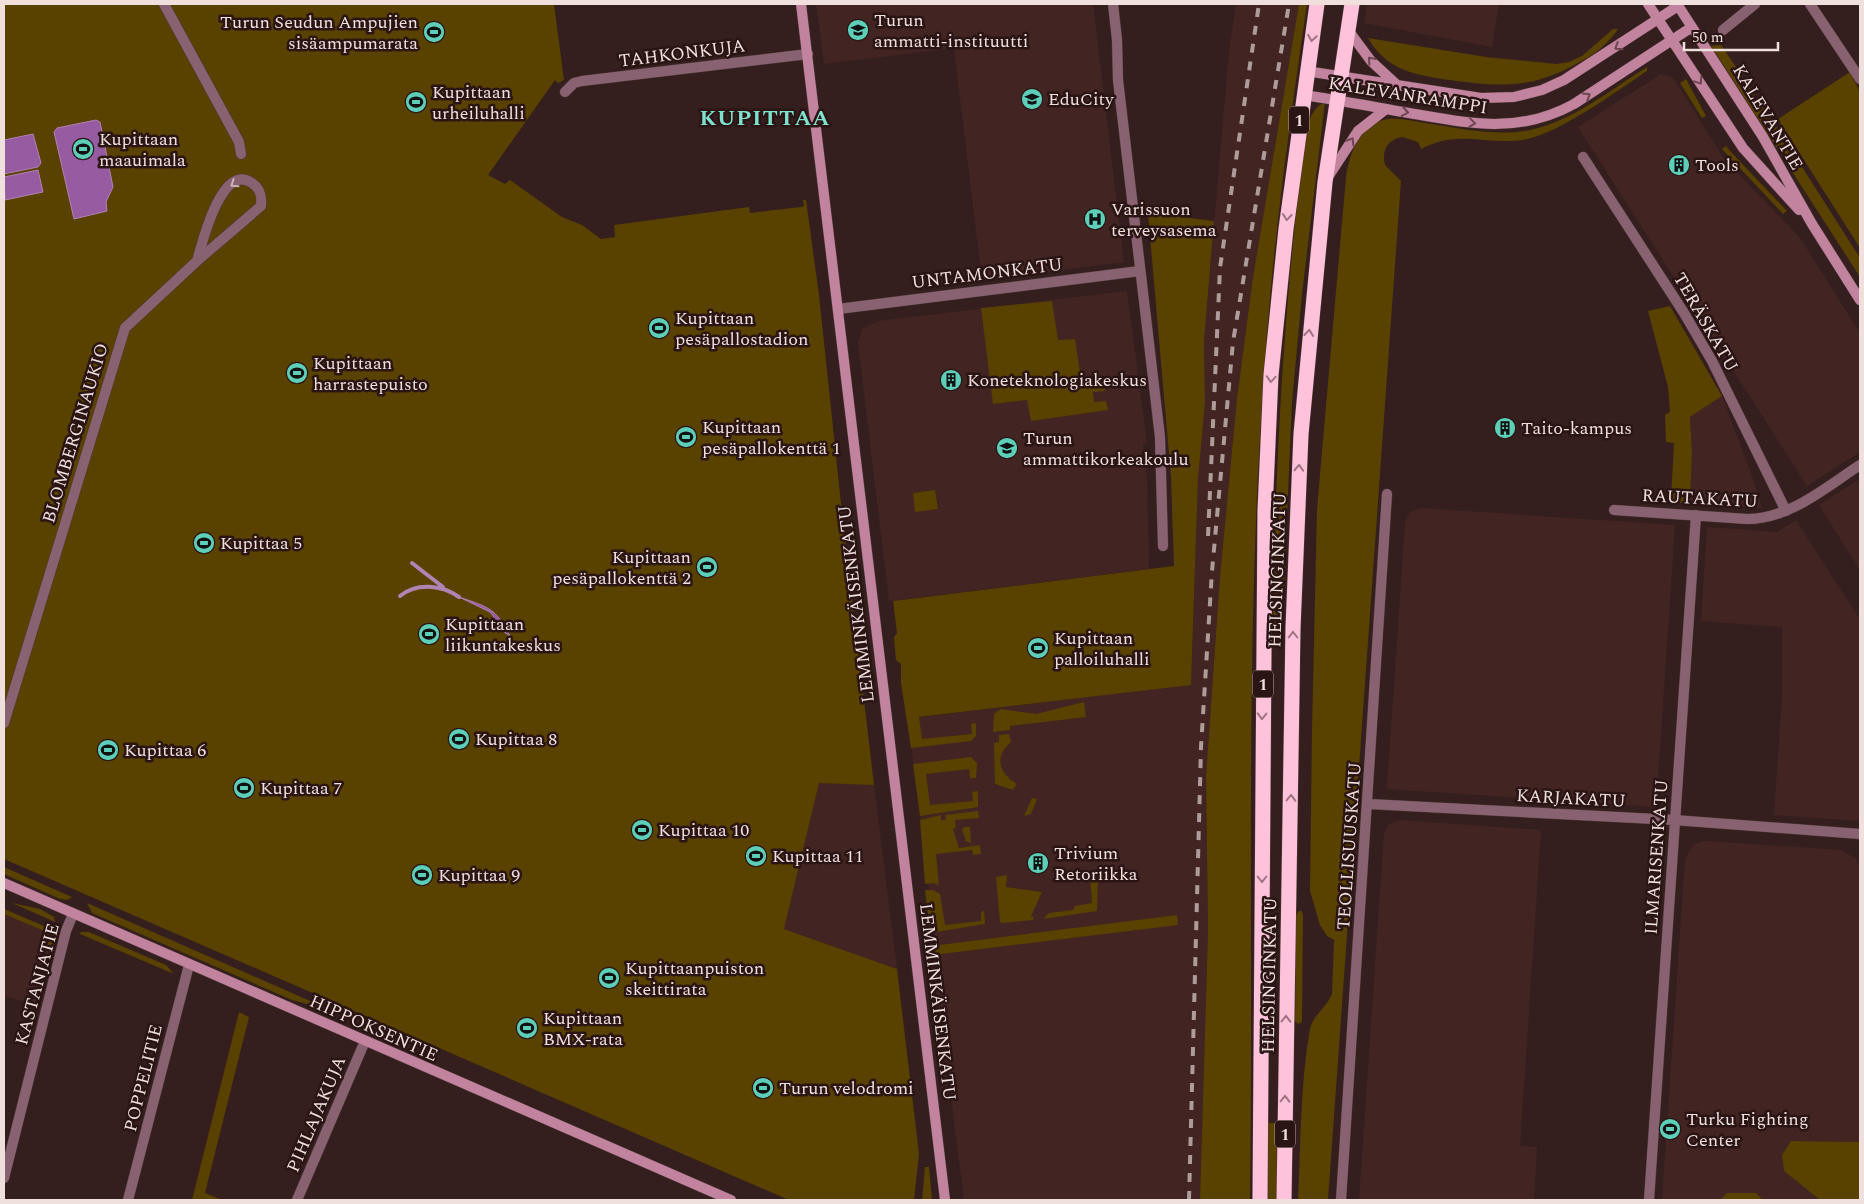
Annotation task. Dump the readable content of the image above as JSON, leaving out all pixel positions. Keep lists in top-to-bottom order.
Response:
{
  "streets": {
    "highway": ["1", "HELSINGINKATU"],
    "street": [
      "TAHKONKUJA",
      "KALEVANRAMPPI",
      "KALEVANTIE",
      "UNTAMONKATU",
      "TERÄSKATU",
      "BLOMBERGINAUKIO",
      "RAUTAKATU",
      "LEMMINKÄISENKATU",
      "KARJAKATU",
      "TEOLLISUUSKATU",
      "ILMARISENKATU",
      "KASTANJATIE",
      "HIPPOKSENTIE",
      "POPPELITIE",
      "PIHLAJAKUJA"
    ]
  },
  "crossings": [
    ["TAHKONKUJA", "LEMMINKÄISENKATU"],
    ["KALEVANRAMPPI", "KALEVANTIE"],
    ["KALEVANRAMPPI", "HELSINGINKATU"],
    ["UNTAMONKATU", "LEMMINKÄISENKATU"],
    ["TERÄSKATU", "RAUTAKATU"],
    ["RAUTAKATU", "ILMARISENKATU"],
    ["KARJAKATU", "TEOLLISUUSKATU"],
    ["KARJAKATU", "ILMARISENKATU"],
    ["KASTANJATIE", "HIPPOKSENTIE"],
    ["HIPPOKSENTIE", "POPPELITIE"],
    ["HIPPOKSENTIE", "PIHLAJAKUJA"]
  ],
  "districts": ["KUPITTAA"],
  "places": {
    "school or university": ["Turun ammatti-instituutti", "EduCity", "Turun ammattikorkeakoulu"],
    "sports": [
      "Turun Seudun Ampujien sisäampumarata",
      "Kupittaan urheiluhalli",
      "Kupittaan maauimala",
      "Kupittaan pesäpallostadion",
      "Kupittaan harrastepuisto",
      "Kupittaan pesäpallokenttä 1",
      "Kupittaa 5",
      "Kupittaan pesäpallokenttä 2",
      "Kupittaan liikuntakeskus",
      "Kupittaan palloiluhalli",
      "Kupittaa 8",
      "Kupittaa 6",
      "Kupittaa 7",
      "Kupittaa 10",
      "Kupittaa 11",
      "Kupittaa 9",
      "Kupittaanpuiston skeittirata",
      "Kupittaan BMX-rata",
      "Turun velodromi",
      "Turku Fighting Center"
    ],
    "building": [
      "Tools",
      "Koneteknologiakeskus",
      "Taito-kampus",
      "Trivium Retoriikka"
    ],
    "hospital": ["Varissuon terveysasema"]
  },
  "scale_bar": "50 m"
}
